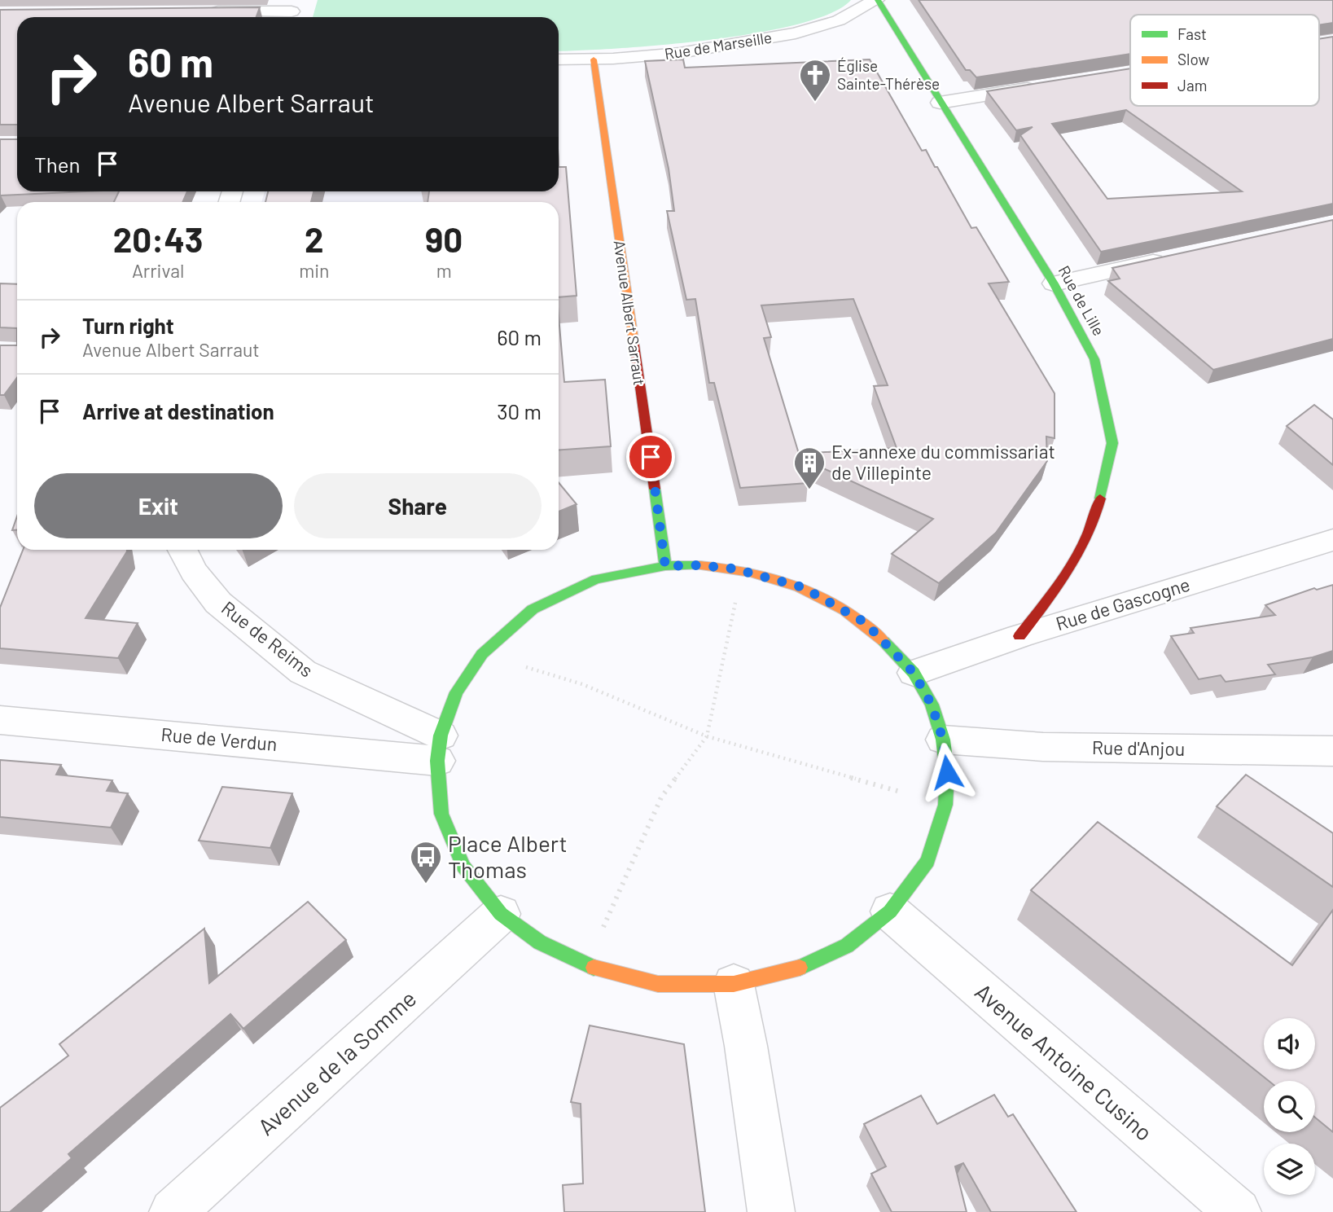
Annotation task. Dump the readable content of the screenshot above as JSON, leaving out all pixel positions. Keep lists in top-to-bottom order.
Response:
{
  "streets": {
    "street": [
      "Rue de Marseille",
      "Rue de Lille",
      "Avenue Albert Sarraut",
      "Rue de Gascogne",
      "Rue de Reims",
      "Rue de Verdun",
      "Rue d'Anjou",
      "Avenue Antoine Cusino",
      "Avenue de la Somme"
    ]
  },
  "crossings": [
    ["Rue de Marseille", "Rue de Lille"],
    ["Rue de Marseille", "Avenue Albert Sarraut"],
    ["Rue de Lille", "Rue de Gascogne"],
    ["Rue de Reims", "Rue de Verdun"]
  ],
  "places": {
    "church": ["Église Sainte-Thérèse"],
    "building": ["Ex-annexe du commissariat de Villepinte"],
    "bus stop": ["Place Albert Thomas"]
  },
  "legend": ["Fast", "Slow", "Jam"],
  "page": {
    "turn": ["60 m", "Avenue Albert Sarraut"],
    "then": "Then",
    "eta": [
      "20:43",
      "Arrival",
      "2",
      "min",
      "90",
      "m"
    ],
    "list": [
      {
        "name": "Turn right",
        "note": "Avenue Albert Sarraut",
        "value": "60 m"
      },
      {
        "name": "Arrive at destination",
        "value": "30 m"
      }
    ],
    "buttons": ["Exit", "Share"]
  }
}
